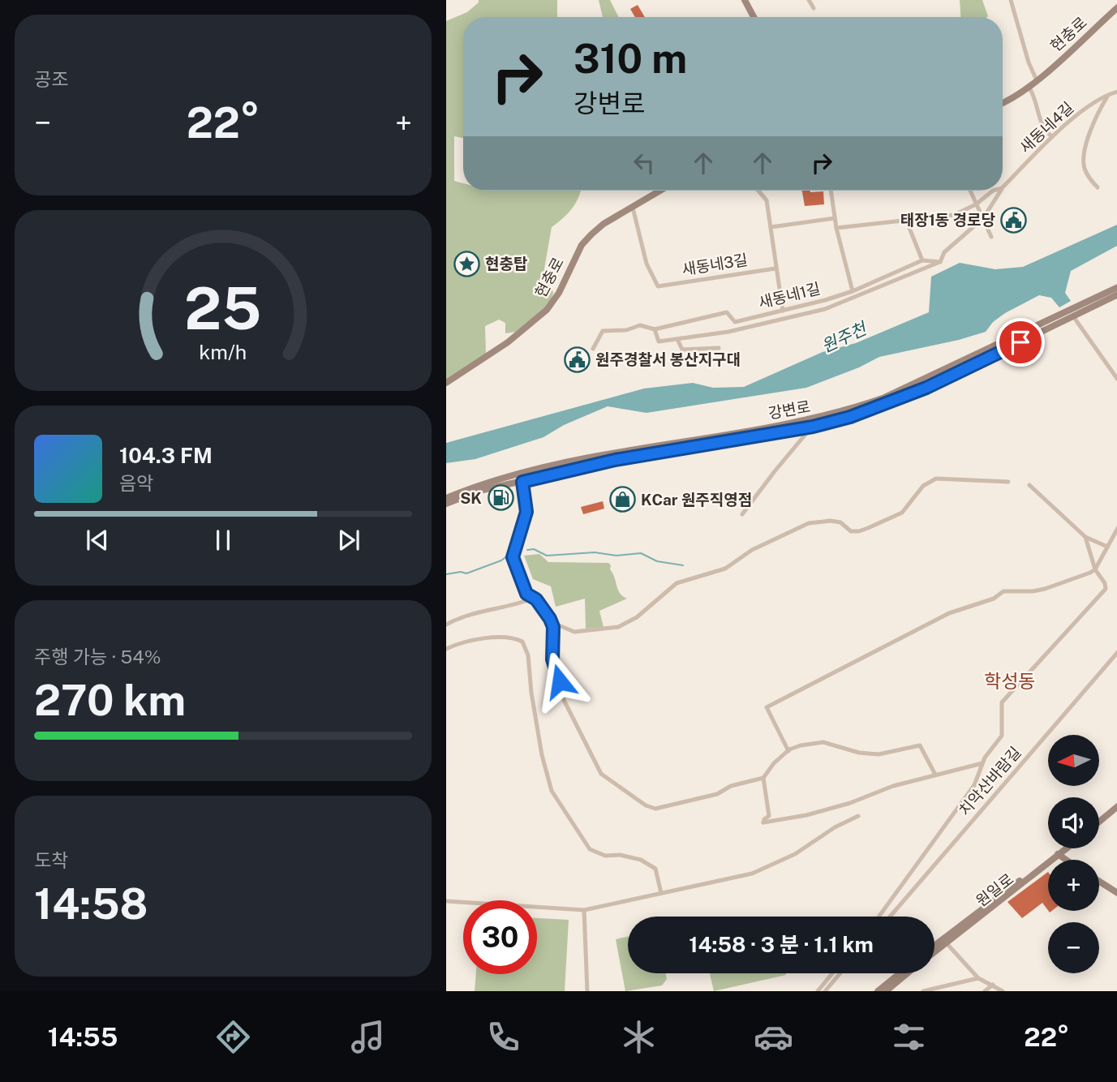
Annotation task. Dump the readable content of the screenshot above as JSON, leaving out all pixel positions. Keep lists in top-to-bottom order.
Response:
{
  "streets": {
    "street": [
      "현충로",
      "새동네4길",
      "새동네3길",
      "새동네1길",
      "강변로",
      "치악산바람길",
      "원일로"
    ]
  },
  "crossings": [
    ["현충로", "새동네3길"]
  ],
  "districts": ["학성동"],
  "water": ["원주천"],
  "places": {
    "public building": ["태장1동 경로당", "원주경찰서 봉산지구대"],
    "place": ["현충탑"],
    "fuel station": ["SK"],
    "shop": ["KCar 원주직영점"]
  },
  "north": "left",
  "page": {
    "tile": [
      "공조",
      ["주행 가능 · 54%", "270 km"],
      ["도착", "14:58"]
    ],
    "turn": ["310 m", "강변로"],
    "heat": ["−", "22°", "+"],
    "song": ["104.3 FM", "음악"],
    "map_buttons": ["+", "−"],
    "limit": "30",
    "trip": "14:58 · 3 분 · 1.1 km",
    "tabs": ["14:55", "22°"],
    "gauge": ["25", "km/h"]
  }
}
